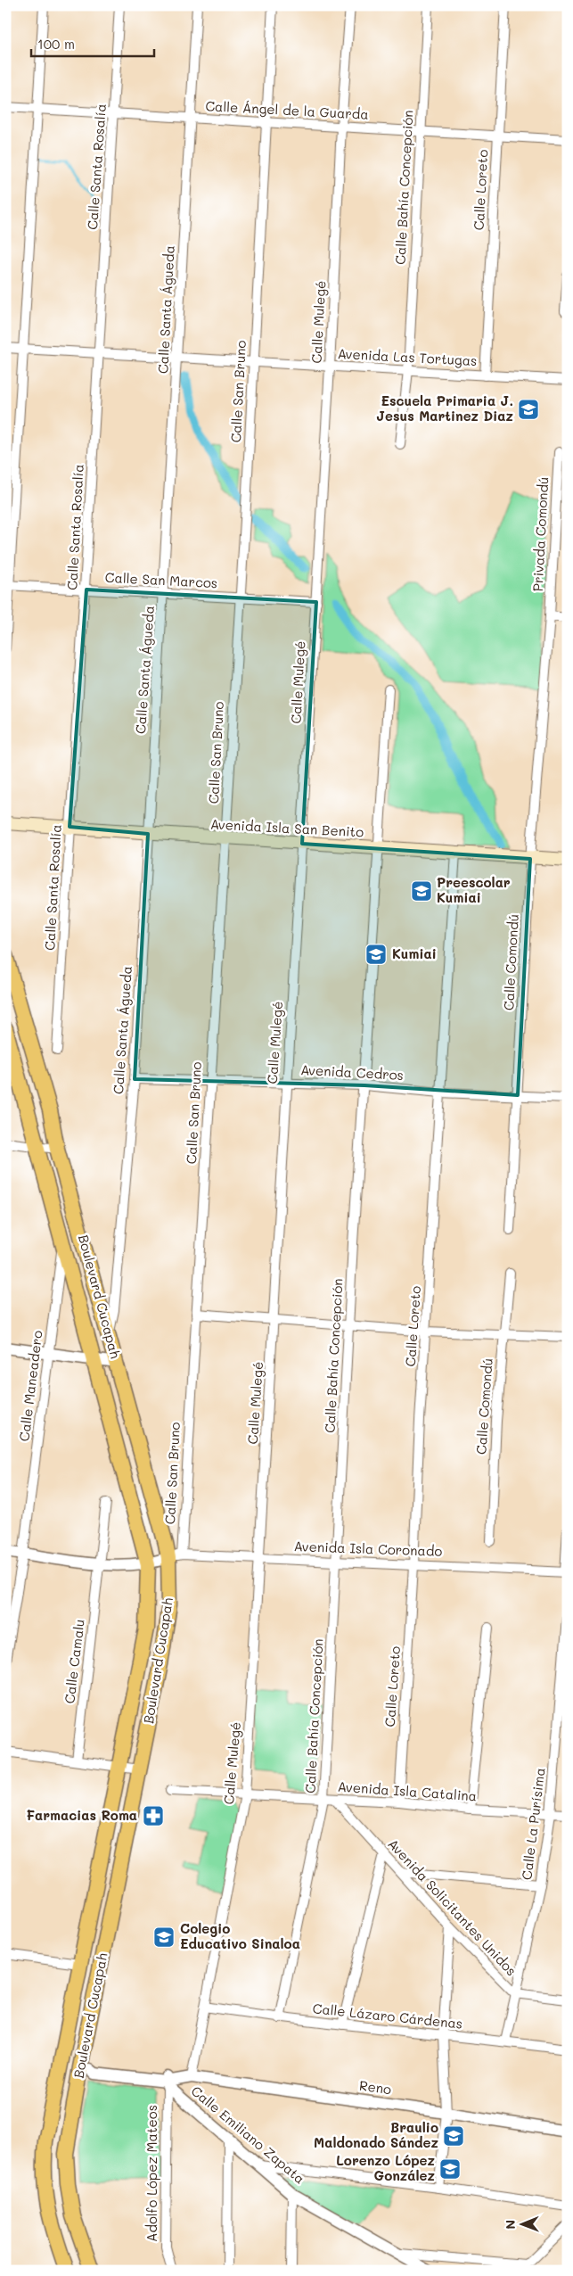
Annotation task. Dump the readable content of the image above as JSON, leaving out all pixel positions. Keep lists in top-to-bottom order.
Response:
{
  "streets": {
    "main road": ["Avenida Isla San Benito", "Boulevard Cucapah"],
    "street": [
      "Calle Ángel de la Guarda",
      "Calle Santa Rosalía",
      "Calle Bahía Concepción",
      "Calle Loreto",
      "Calle Santa Águeda",
      "Calle Mulegé",
      "Avenida Las Tortugas",
      "Calle San Bruno",
      "Privada Comondú",
      "Calle San Marcos",
      "Calle Comondú",
      "Avenida Cedros",
      "Calle Maneadero",
      "Avenida Isla Coronado",
      "Calle Camalu",
      "Avenida Isla Catalina",
      "Calle La Purísima",
      "Avenida Solicitantes Unidos",
      "Calle Lázaro Cárdenas",
      "Reno",
      "Calle Emiliano Zapata",
      "Adolfo López Mateos"
    ]
  },
  "crossings": [
    ["Calle Ángel de la Guarda", "Calle Santa Rosalía"],
    ["Calle Ángel de la Guarda", "Calle Bahía Concepción"],
    ["Calle Ángel de la Guarda", "Calle Loreto"],
    ["Calle Ángel de la Guarda", "Calle Santa Águeda"],
    ["Calle Ángel de la Guarda", "Calle Mulegé"],
    ["Calle Ángel de la Guarda", "Calle San Bruno"],
    ["Calle Santa Rosalía", "Avenida Las Tortugas"],
    ["Calle Santa Rosalía", "Calle San Marcos"],
    ["Calle Santa Rosalía", "Avenida Isla San Benito"],
    ["Calle Bahía Concepción", "Avenida Las Tortugas"],
    ["Calle Bahía Concepción", "Avenida Isla San Benito"],
    ["Calle Bahía Concepción", "Avenida Cedros"],
    ["Calle Bahía Concepción", "Avenida Isla Coronado"],
    ["Calle Bahía Concepción", "Avenida Isla Catalina"],
    ["Calle Bahía Concepción", "Calle Lázaro Cárdenas"],
    ["Calle Loreto", "Avenida Las Tortugas"],
    ["Calle Loreto", "Avenida Isla San Benito"],
    ["Calle Loreto", "Avenida Cedros"],
    ["Calle Loreto", "Avenida Isla Coronado"],
    ["Calle Loreto", "Avenida Isla Catalina"],
    ["Calle Santa Águeda", "Avenida Las Tortugas"],
    ["Calle Santa Águeda", "Calle San Marcos"],
    ["Calle Santa Águeda", "Avenida Isla San Benito"],
    ["Calle Santa Águeda", "Avenida Cedros"],
    ["Calle Santa Águeda", "Boulevard Cucapah"],
    ["Calle Mulegé", "Avenida Las Tortugas"],
    ["Calle Mulegé", "Calle San Marcos"],
    ["Calle Mulegé", "Avenida Isla San Benito"],
    ["Calle Mulegé", "Avenida Cedros"],
    ["Calle Mulegé", "Avenida Isla Coronado"],
    ["Calle Mulegé", "Avenida Isla Catalina"],
    ["Calle Mulegé", "Calle Lázaro Cárdenas"],
    ["Calle Mulegé", "Reno"],
    ["Avenida Las Tortugas", "Calle San Bruno"],
    ["Calle San Bruno", "Calle San Marcos"],
    ["Calle San Bruno", "Avenida Isla San Benito"],
    ["Calle San Bruno", "Avenida Cedros"],
    ["Calle San Bruno", "Boulevard Cucapah"],
    ["Calle San Bruno", "Avenida Isla Coronado"],
    ["Privada Comondú", "Calle Comondú"],
    ["Avenida Isla San Benito", "Calle Comondú"],
    ["Calle Comondú", "Avenida Cedros"],
    ["Boulevard Cucapah", "Calle Maneadero"],
    ["Boulevard Cucapah", "Avenida Isla Coronado"],
    ["Boulevard Cucapah", "Reno"],
    ["Avenida Isla Catalina", "Calle La Purísima"],
    ["Avenida Isla Catalina", "Avenida Solicitantes Unidos"],
    ["Calle La Purísima", "Avenida Solicitantes Unidos"],
    ["Calle La Purísima", "Calle Lázaro Cárdenas"],
    ["Reno", "Calle Emiliano Zapata"],
    ["Reno", "Adolfo López Mateos"],
    ["Calle Emiliano Zapata", "Adolfo López Mateos"]
  ],
  "places": {
    "school or university": [
      "Escuela Primaria J. Jesus Martinez Diaz",
      "Preescolar Kumiai",
      "Kumiai",
      "Colegio Educativo Sinaloa",
      "Braulio Maldonado Sández",
      "Lorenzo López González"
    ],
    "pharmacy": ["Farmacias Roma"]
  },
  "scale_bar": "100 m",
  "north": "left"
}
